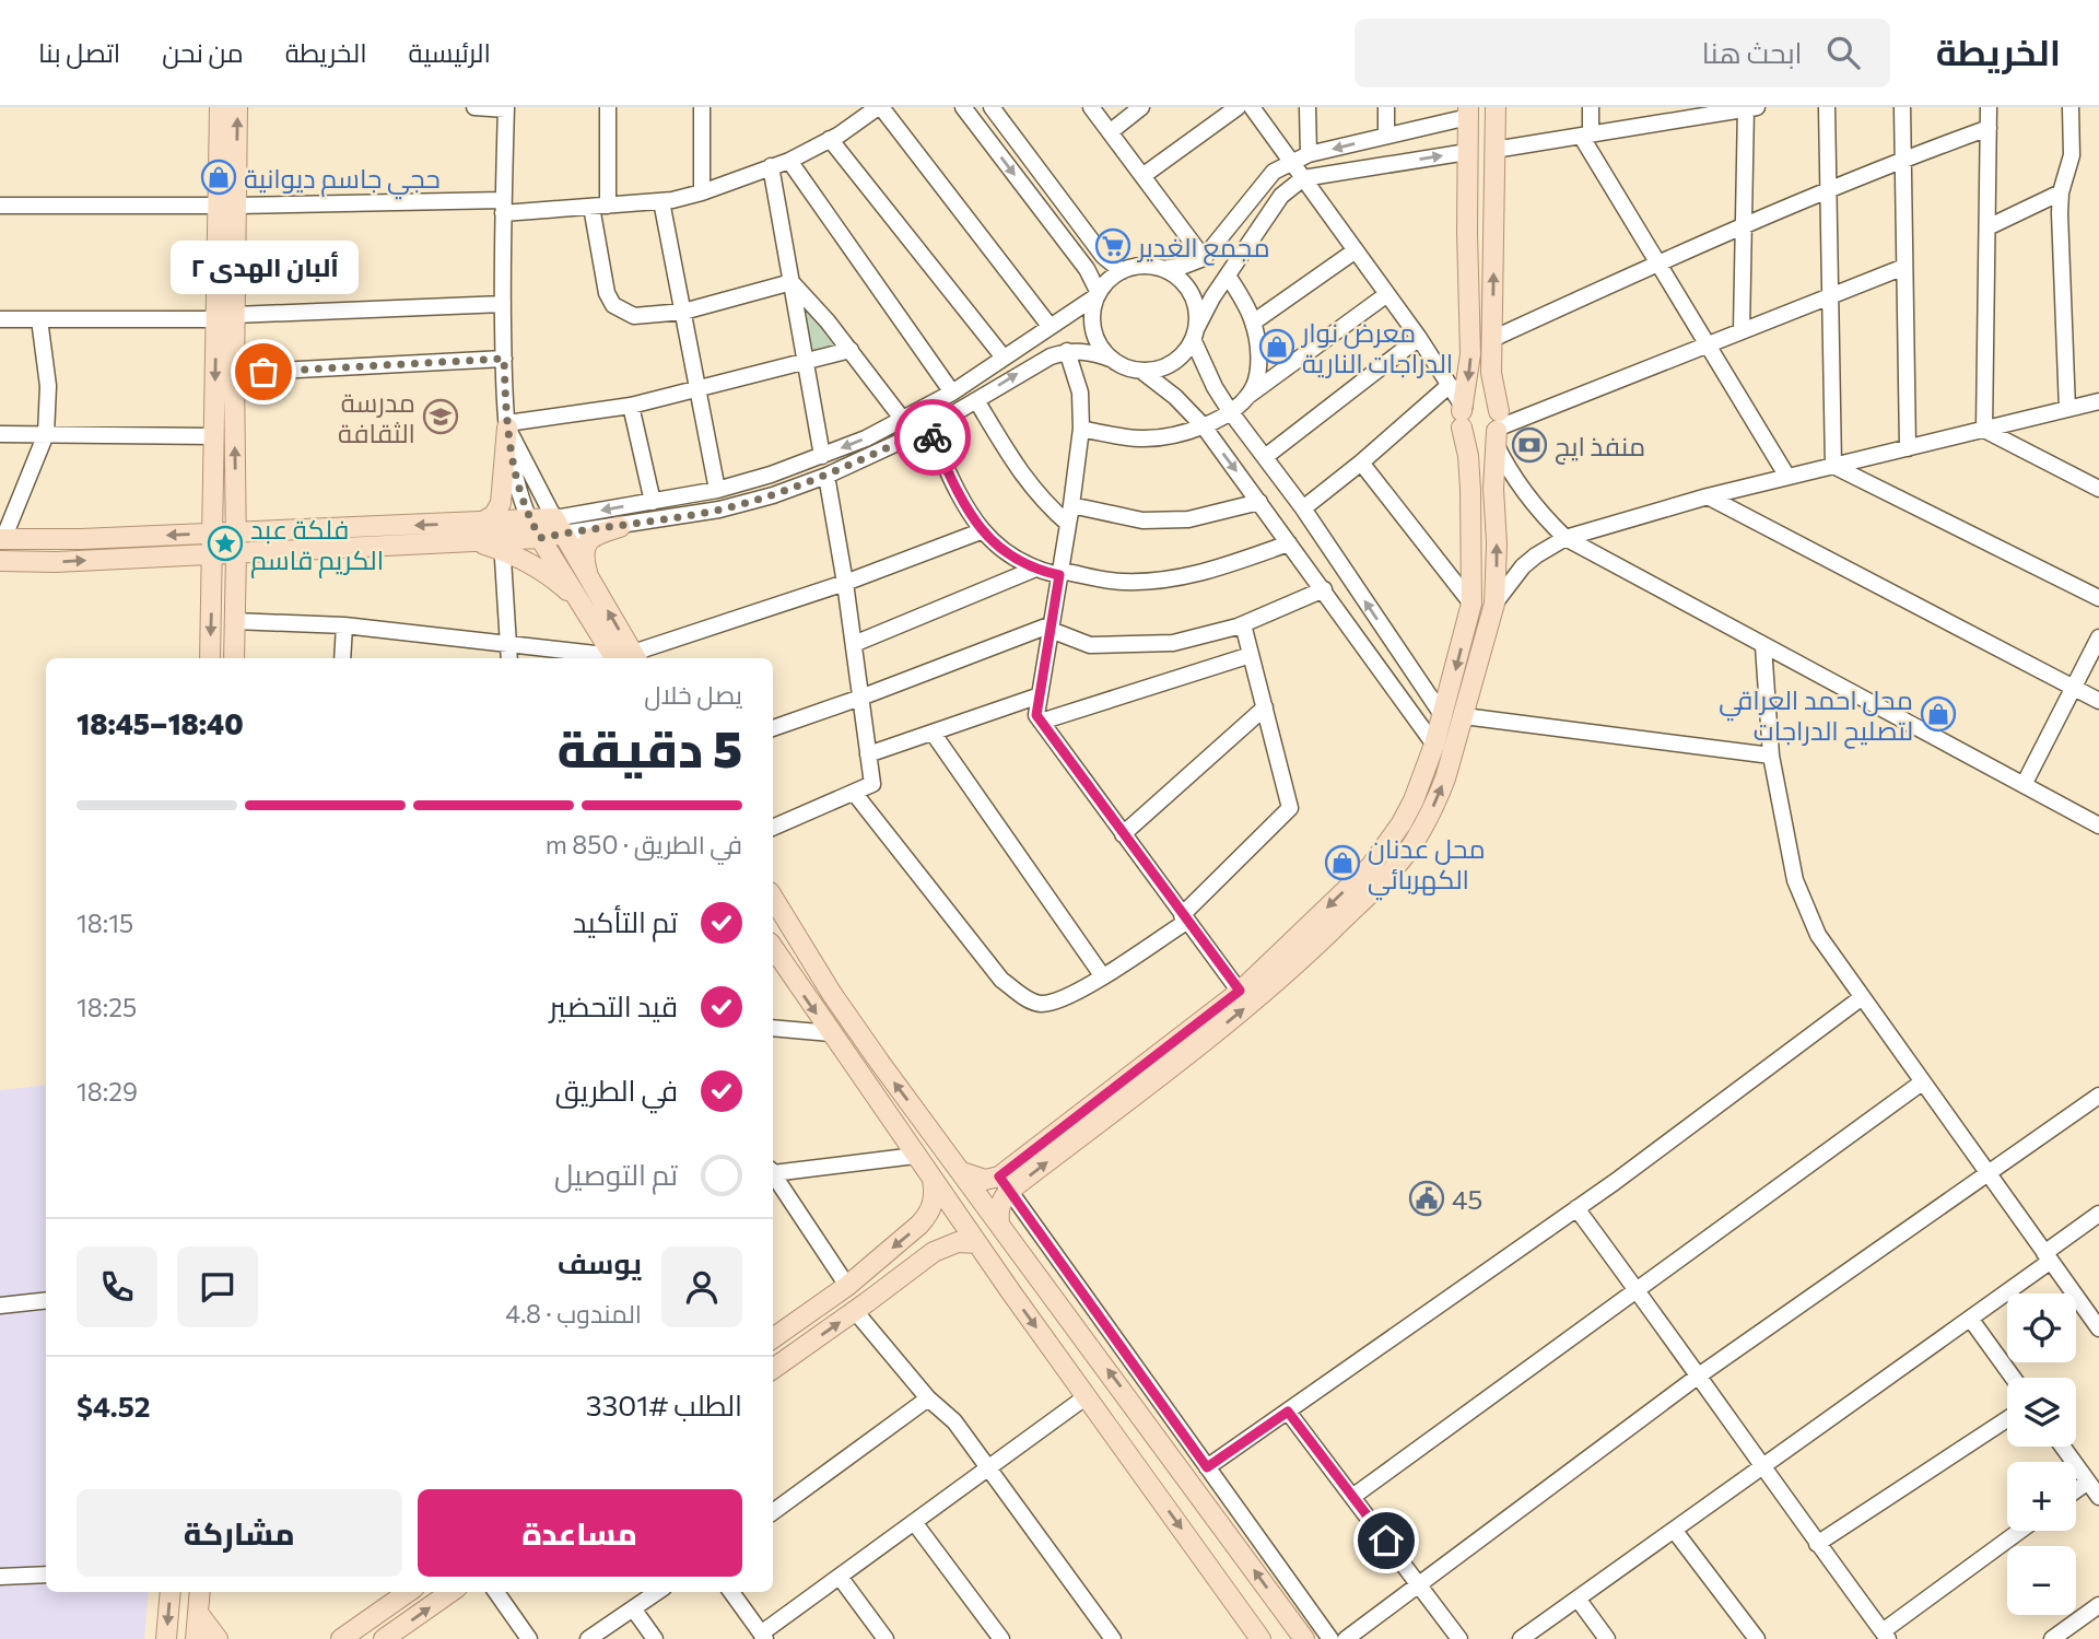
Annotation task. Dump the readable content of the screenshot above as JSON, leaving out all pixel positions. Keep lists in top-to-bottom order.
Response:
{
  "places": {
    "shop": [
      "حجي جاسم ديوانية",
      "معرض نوار الدراجات النارية",
      "محل احمد العراقي لتصليح الدراجات",
      "محل عدنان الكهربائي"
    ],
    "supermarket": ["مجمع الغدير"],
    "other": ["ألبان الهدى ٢"],
    "school or university": ["مدرسة الثقافة"],
    "bank": ["منفذ ايج"],
    "place": ["فلكة عبد الكريم قاسم"],
    "public building": ["45"]
  },
  "page": {
    "header": "الخريطة",
    "search": "ابحث هنا",
    "nav": [
      "الرئيسية",
      "الخريطة",
      "من نحن",
      "اتصل بنا"
    ],
    "bubble": "ألبان الهدى ٢",
    "heading": ["5 دقيقة", "يصل خلال", "18:40–18:45"],
    "panel": [
      "يوسف",
      "المندوب · 4.8",
      "الطلب #3301",
      "$4.52"
    ],
    "bar": "في الطريق · 850 m",
    "list": [
      ["تم التأكيد", "18:15"],
      ["قيد التحضير", "18:25"],
      ["في الطريق", "18:29"],
      "تم التوصيل"
    ],
    "map_buttons": ["+", "−"],
    "buttons": ["مساعدة", "مشاركة"]
  }
}
